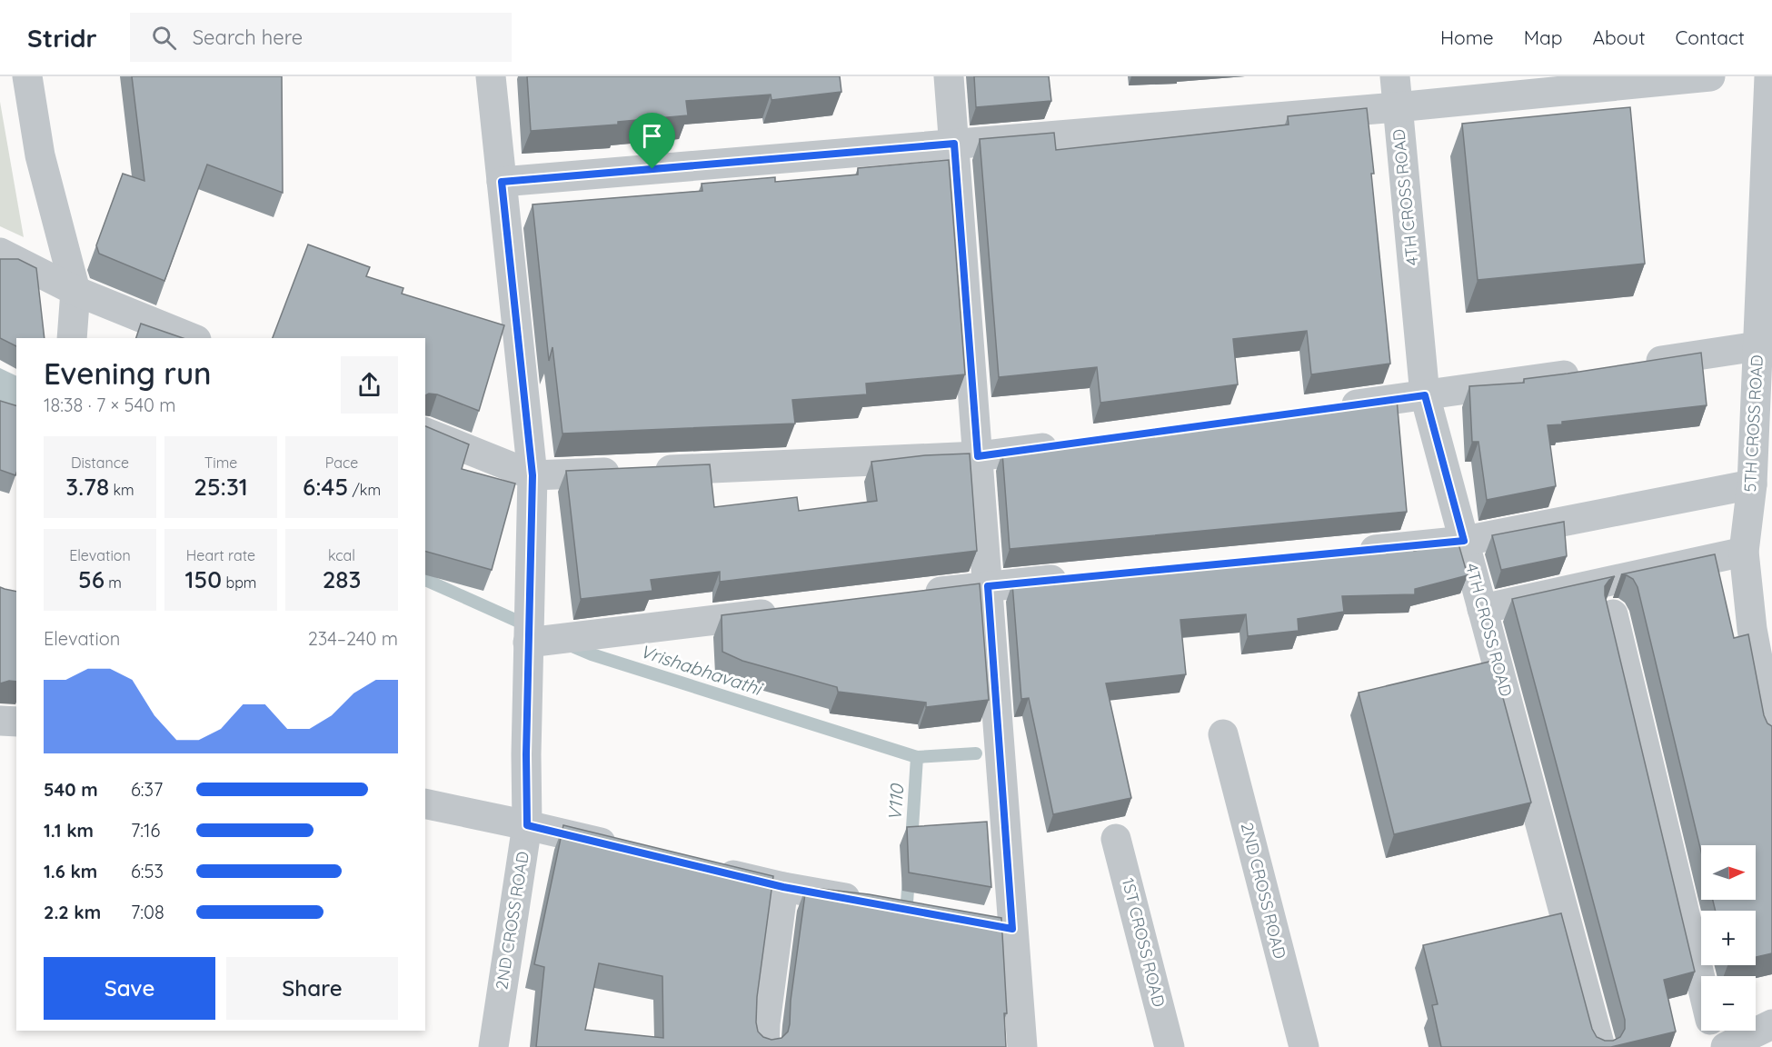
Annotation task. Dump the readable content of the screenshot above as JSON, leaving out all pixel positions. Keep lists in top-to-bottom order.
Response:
{
  "streets": {
    "street": [
      "4TH CROSS ROAD",
      "5TH CROSS ROAD",
      "2ND CROSS ROAD",
      "1ST CROSS ROAD"
    ]
  },
  "water": ["Vrishabhavathi", "V110"],
  "north": "right",
  "page": {
    "header": "Stridr",
    "search": "Search here",
    "nav": [
      "Home",
      "Map",
      "About",
      "Contact"
    ],
    "heading": ["Evening run", "18:38 · 7 × 540 m"],
    "stats": [
      ["Distance", "3.78 km"],
      ["Time", "25:31"],
      ["Pace", "6:45 /km"],
      ["Elevation", "56 m"],
      ["Heart rate", "150 bpm"],
      ["kcal", "283"]
    ],
    "chart": ["Elevation", "234–240 m"],
    "list": [
      {
        "name": "540 m",
        "note": "6:37"
      },
      {
        "name": "1.1 km",
        "note": "7:16"
      },
      {
        "name": "1.6 km",
        "note": "6:53"
      },
      {
        "name": "2.2 km",
        "note": "7:08"
      }
    ],
    "map_buttons": ["+", "−"],
    "buttons": ["Save", "Share"]
  }
}
